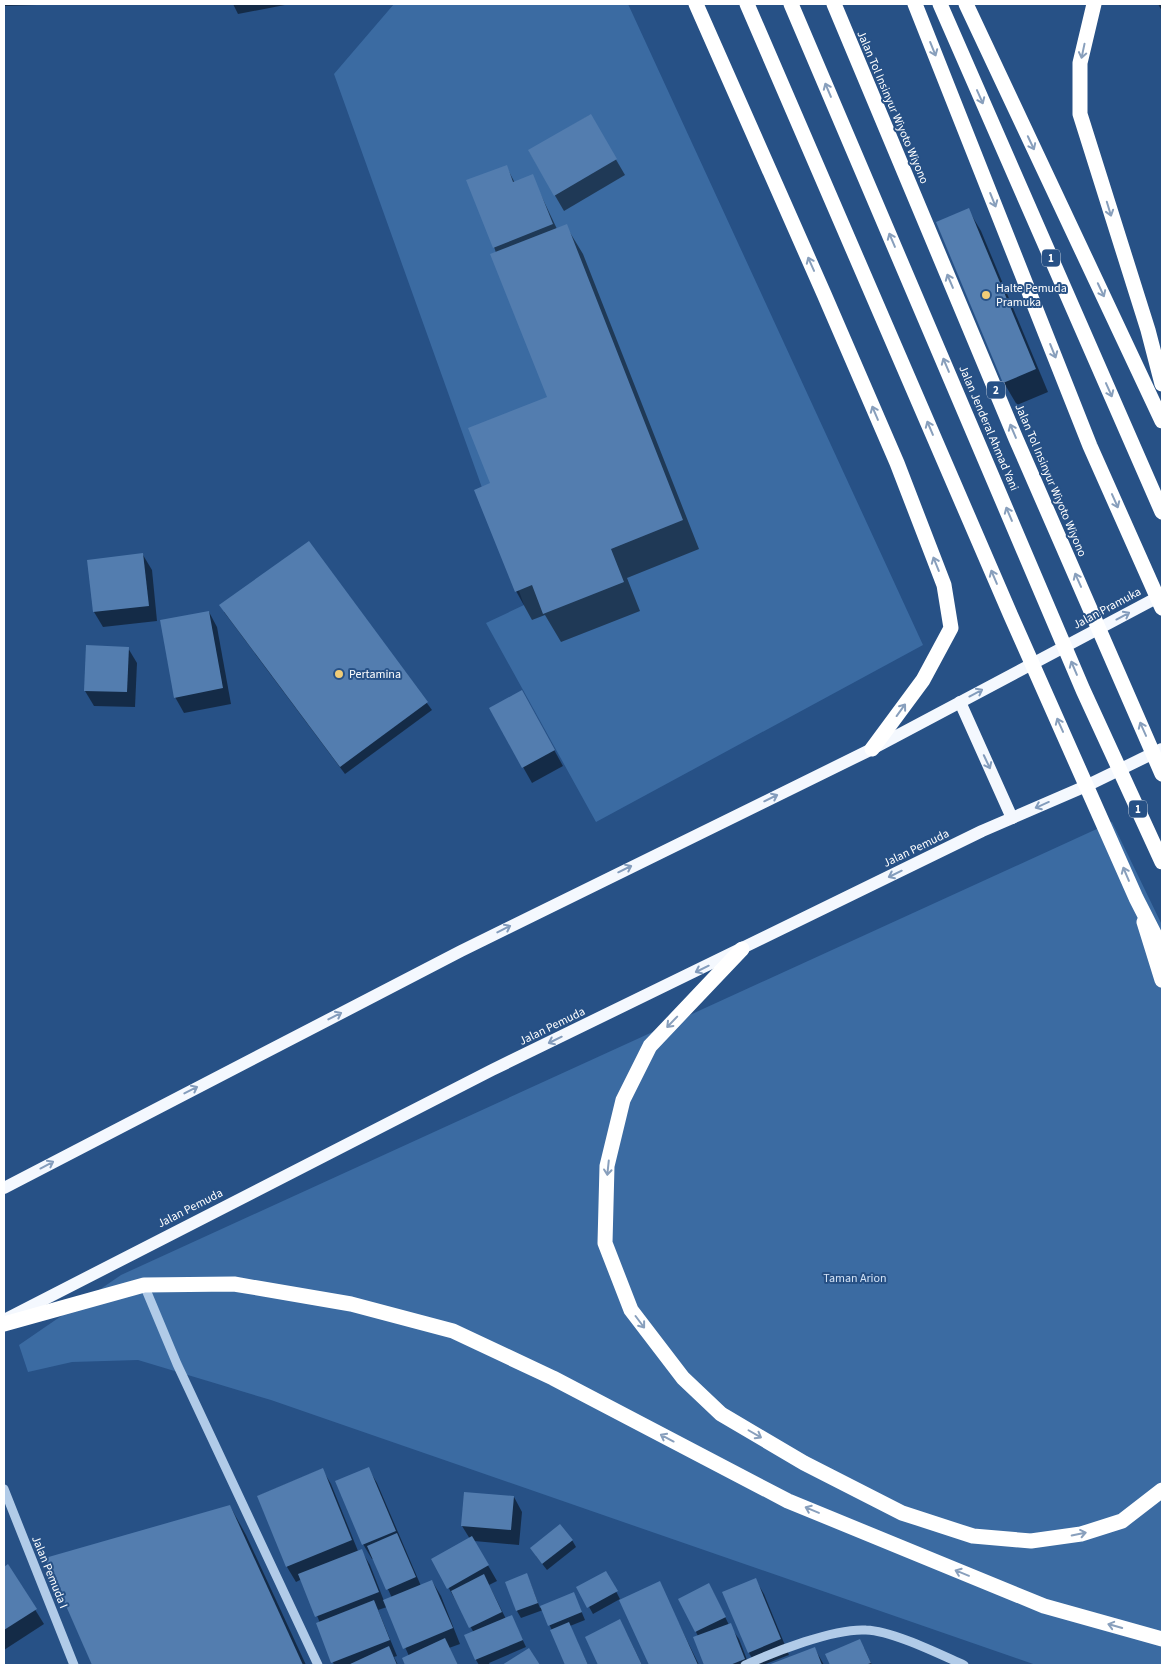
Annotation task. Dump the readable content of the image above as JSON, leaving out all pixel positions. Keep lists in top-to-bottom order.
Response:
{
  "streets": {
    "highway": [
      "Jalan Tol Insinyur Wiyoto Wiyono",
      "1",
      "2",
      "Jalan Jenderal Ahmad Yani"
    ],
    "main road": ["Jalan Pramuka", "Jalan Pemuda"],
    "street": ["Jalan Pemuda I"]
  },
  "crossings": [
    ["Jalan Jenderal Ahmad Yani", "Jalan Pramuka"],
    ["Jalan Jenderal Ahmad Yani", "Jalan Pemuda"]
  ],
  "one_way": ["Jalan Pramuka", "Jalan Pemuda"],
  "parks": ["Taman Arion"],
  "places": ["Halte Pemuda Pramuka", "Pertamina"]
}
